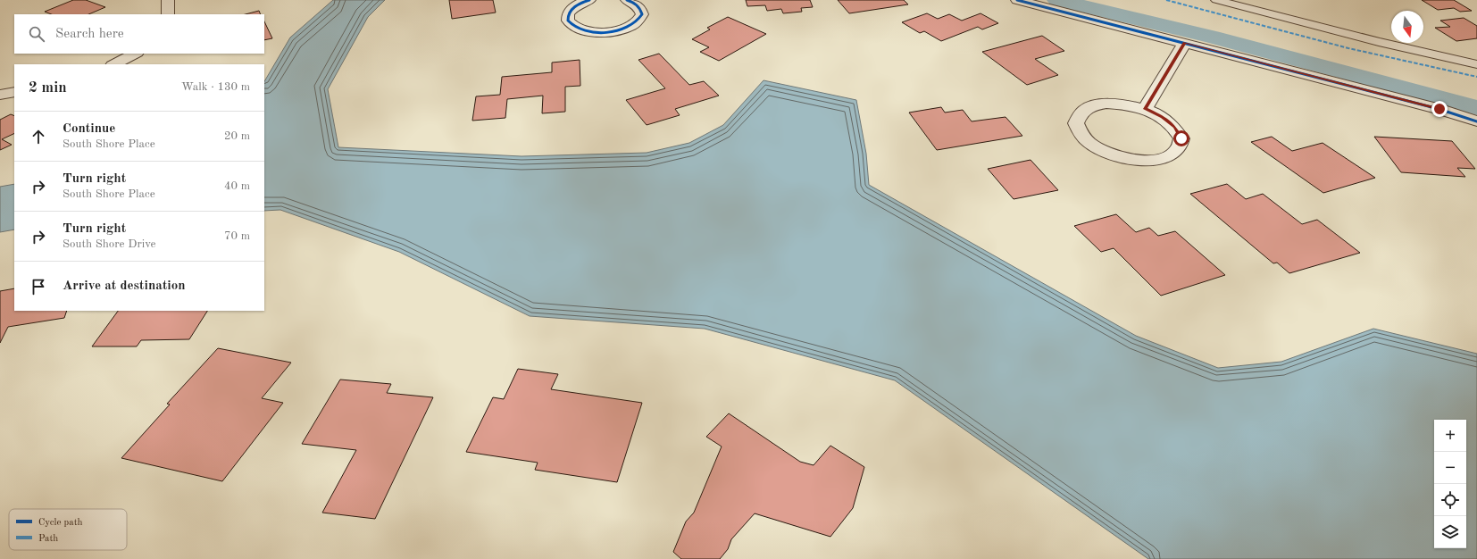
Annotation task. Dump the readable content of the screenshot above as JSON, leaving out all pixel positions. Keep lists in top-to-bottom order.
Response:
{
  "legend": ["Cycle path", "Path"],
  "north": "bottom",
  "page": {
    "search": "Search here",
    "heading": ["2 min", "Walk · 130 m"],
    "list": [
      ["Continue", "South Shore Place", "20 m"],
      ["Turn right", "South Shore Place", "40 m"],
      ["Turn right", "South Shore Drive", "70 m"],
      "Arrive at destination"
    ],
    "map_buttons": ["+", "−"]
  }
}
